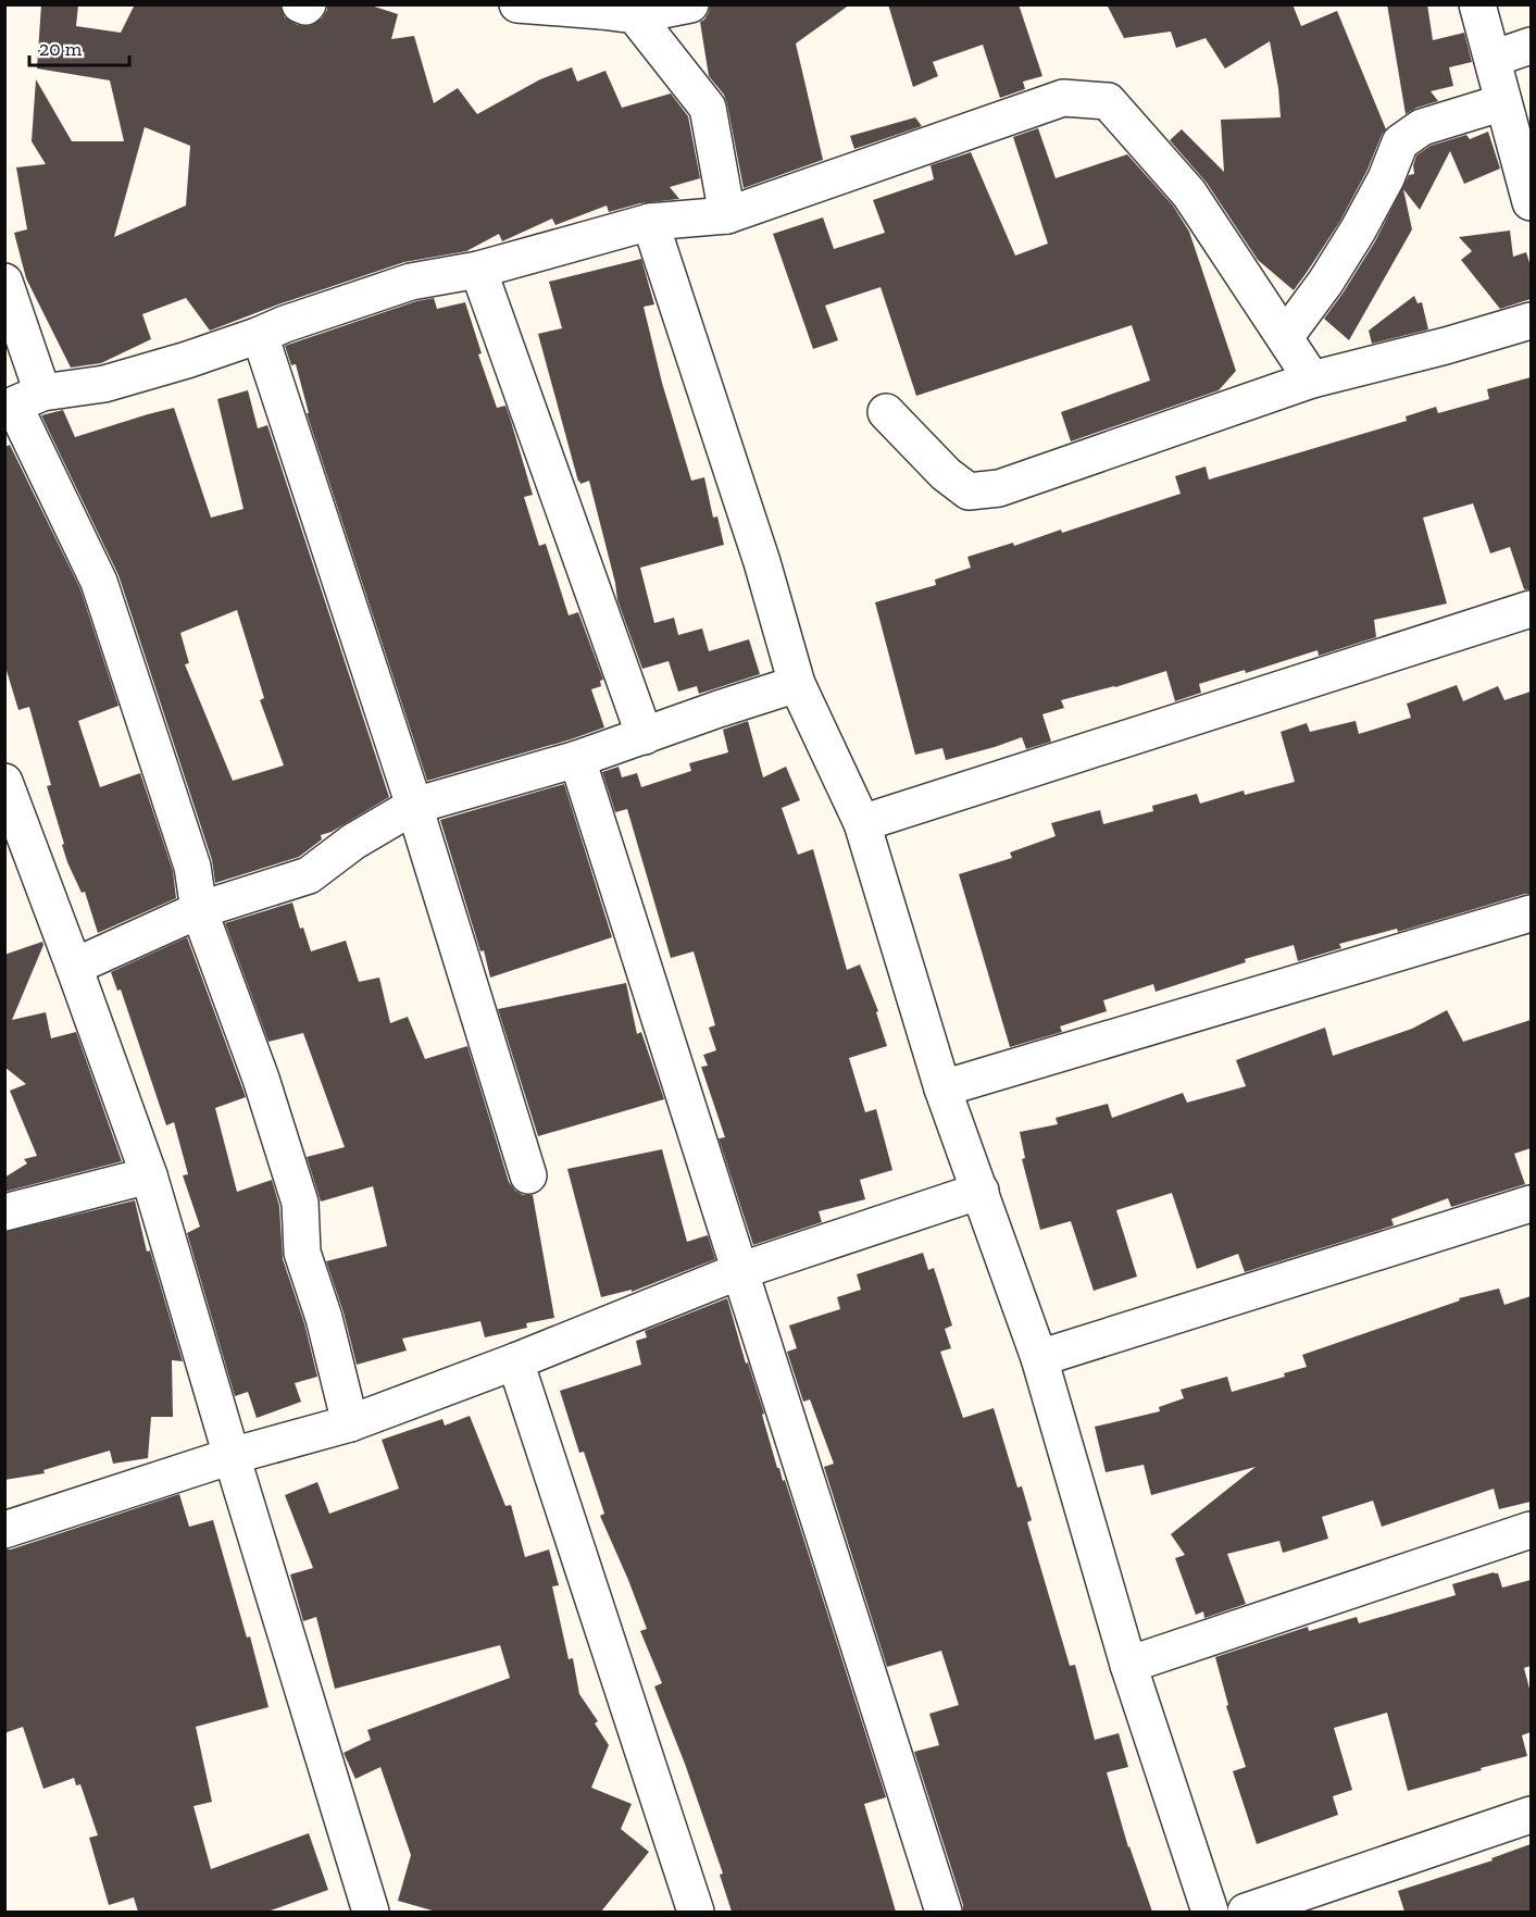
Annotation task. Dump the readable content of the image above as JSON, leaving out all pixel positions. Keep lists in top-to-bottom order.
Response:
{
  "scale_bar": "20 m"
}
